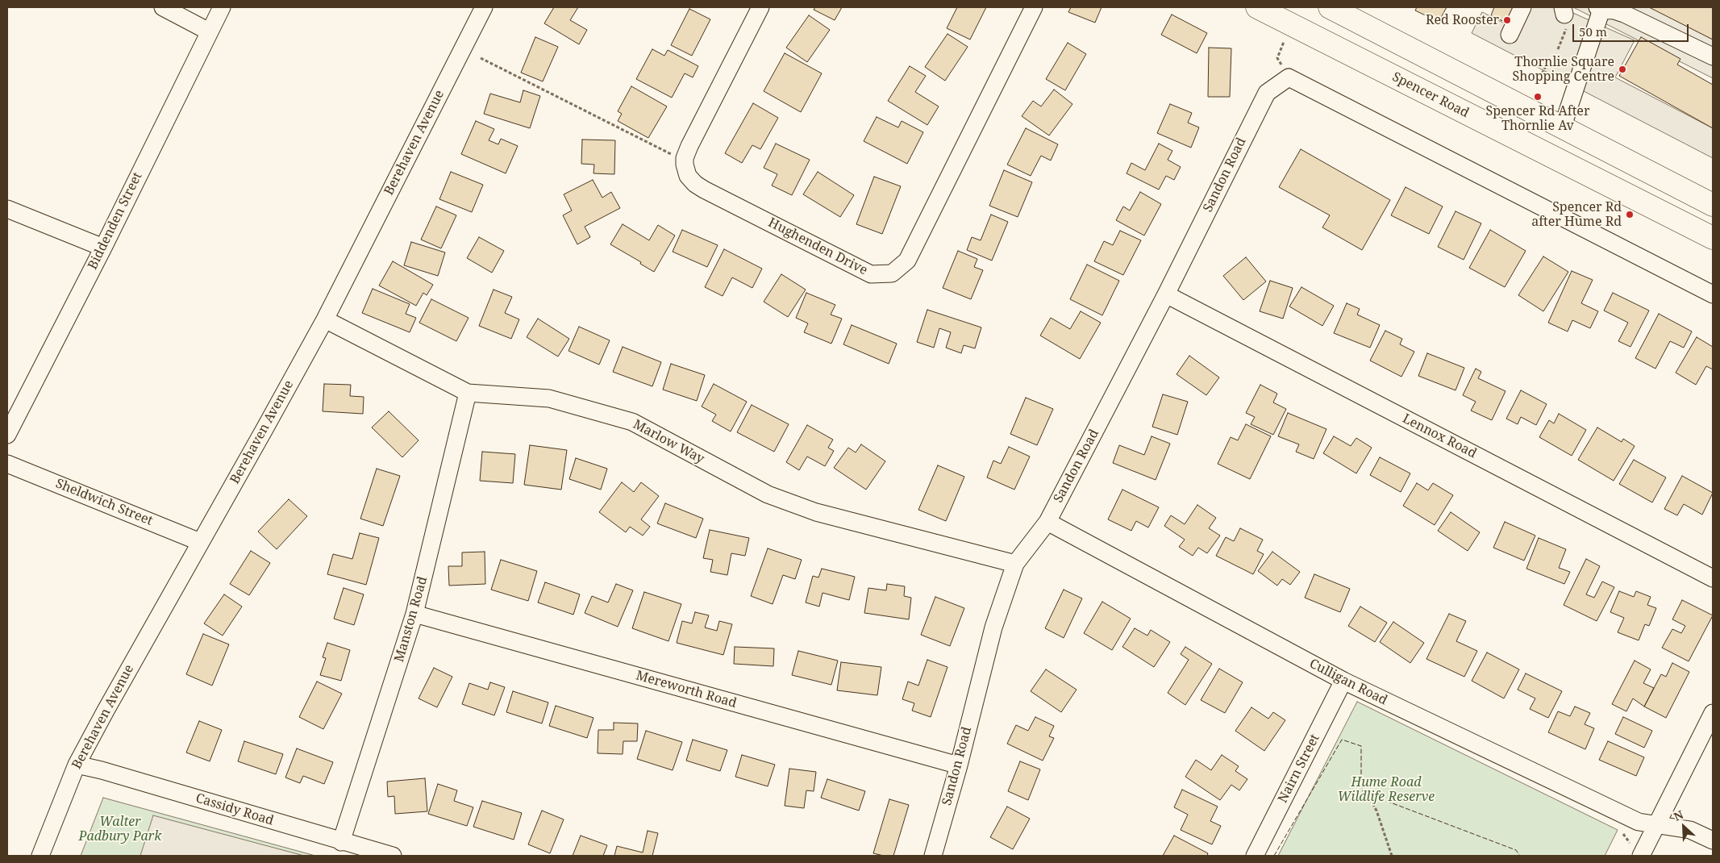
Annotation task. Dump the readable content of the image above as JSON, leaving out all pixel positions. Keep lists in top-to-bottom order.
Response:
{
  "streets": {
    "main road": ["Spencer Road"],
    "street": [
      "Berehaven Avenue",
      "Sandon Road",
      "Biddenden Street",
      "Hughenden Drive",
      "Lennox Road",
      "Marlow Way",
      "Sheldwich Street",
      "Manston Road",
      "Culligan Road",
      "Mereworth Road",
      "Nairn Street",
      "Cassidy Road"
    ]
  },
  "crossings": [
    ["Berehaven Avenue", "Marlow Way"],
    ["Berehaven Avenue", "Sheldwich Street"],
    ["Berehaven Avenue", "Cassidy Road"],
    ["Sandon Road", "Lennox Road"],
    ["Sandon Road", "Marlow Way"],
    ["Sandon Road", "Culligan Road"],
    ["Sandon Road", "Mereworth Road"],
    ["Marlow Way", "Manston Road"],
    ["Manston Road", "Mereworth Road"],
    ["Manston Road", "Cassidy Road"],
    ["Culligan Road", "Nairn Street"]
  ],
  "parks": ["Hume Road Wildlife Reserve", "Walter Padbury Park"],
  "places": [
    "Red Rooster",
    "Thornlie Square Shopping Centre",
    "Spencer Rd After Thornlie Av",
    "Spencer Rd after Hume Rd"
  ],
  "scale_bar": "50 m",
  "north": "top left"
}
